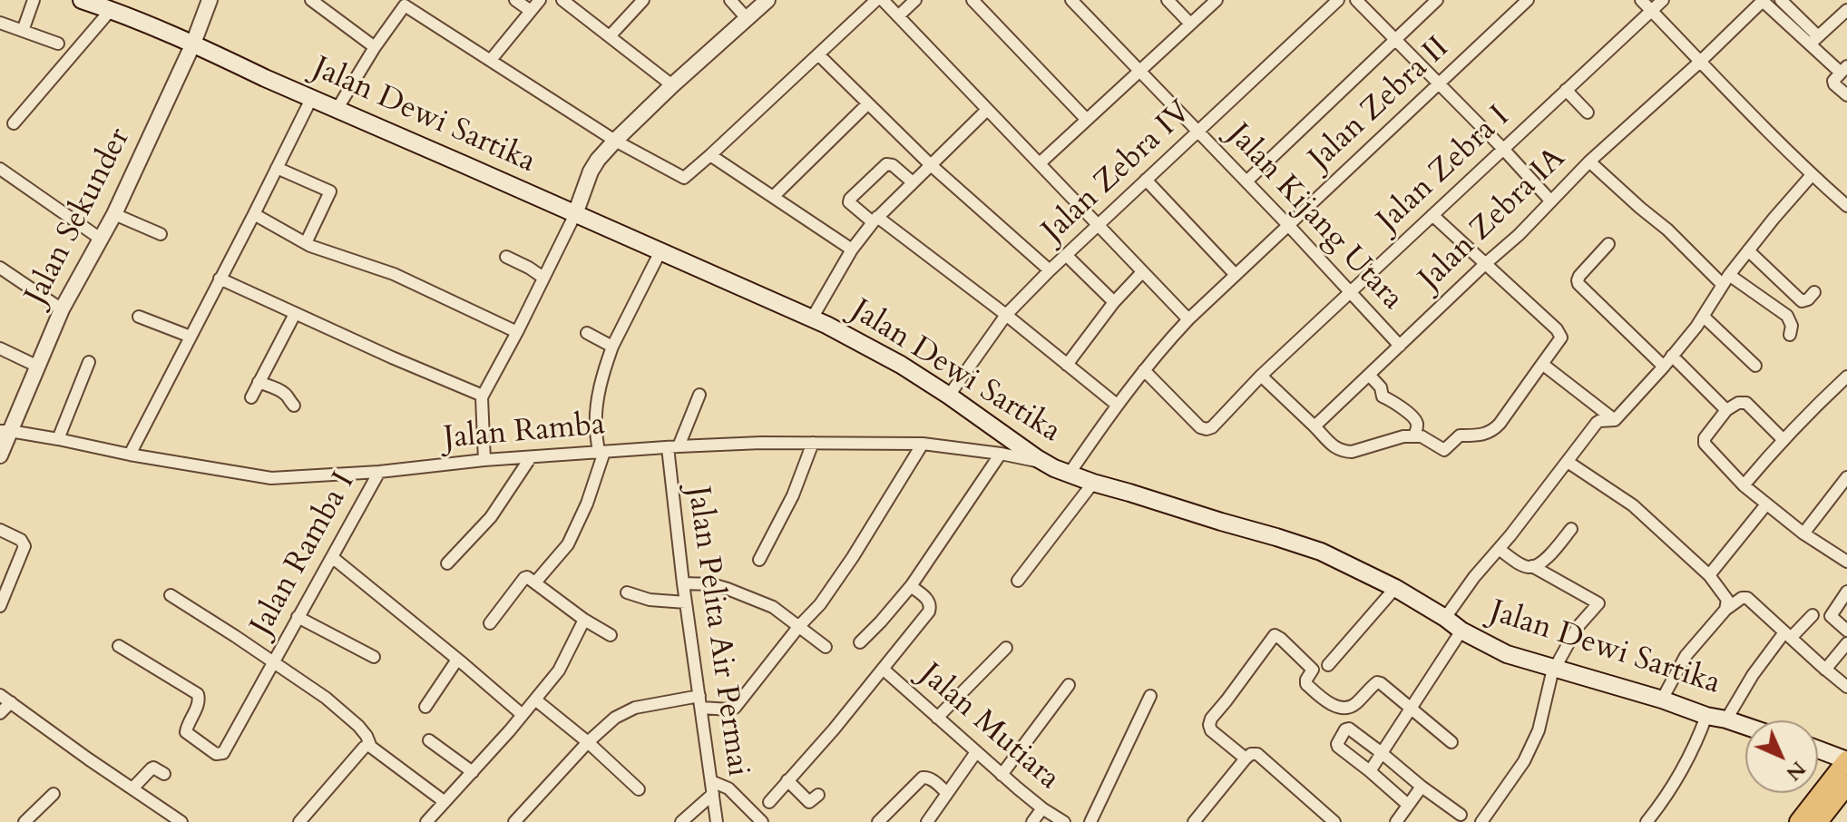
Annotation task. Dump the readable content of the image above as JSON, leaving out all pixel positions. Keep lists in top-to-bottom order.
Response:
{
  "streets": {
    "main road": ["Jalan Dewi Sartika"],
    "street": [
      "Jalan Zebra II",
      "Jalan Zebra I",
      "Jalan Zebra IV",
      "Jalan Sekunder",
      "Jalan Kijang Utara",
      "Jalan Zebra IA",
      "Jalan Ramba",
      "Jalan Ramba I",
      "Jalan Pelita Air Permai",
      "Jalan Mutiara"
    ]
  },
  "crossings": [
    ["Jalan Zebra II", "Jalan Dewi Sartika"],
    ["Jalan Zebra II", "Jalan Zebra I"],
    ["Jalan Zebra II", "Jalan Kijang Utara"],
    ["Jalan Dewi Sartika", "Jalan Zebra IV"],
    ["Jalan Dewi Sartika", "Jalan Sekunder"],
    ["Jalan Dewi Sartika", "Jalan Ramba"],
    ["Jalan Zebra I", "Jalan Kijang Utara"],
    ["Jalan Zebra IV", "Jalan Kijang Utara"],
    ["Jalan Sekunder", "Jalan Ramba"],
    ["Jalan Kijang Utara", "Jalan Zebra IA"],
    ["Jalan Ramba", "Jalan Ramba I"],
    ["Jalan Ramba", "Jalan Pelita Air Permai"]
  ],
  "north": "bottom right"
}
